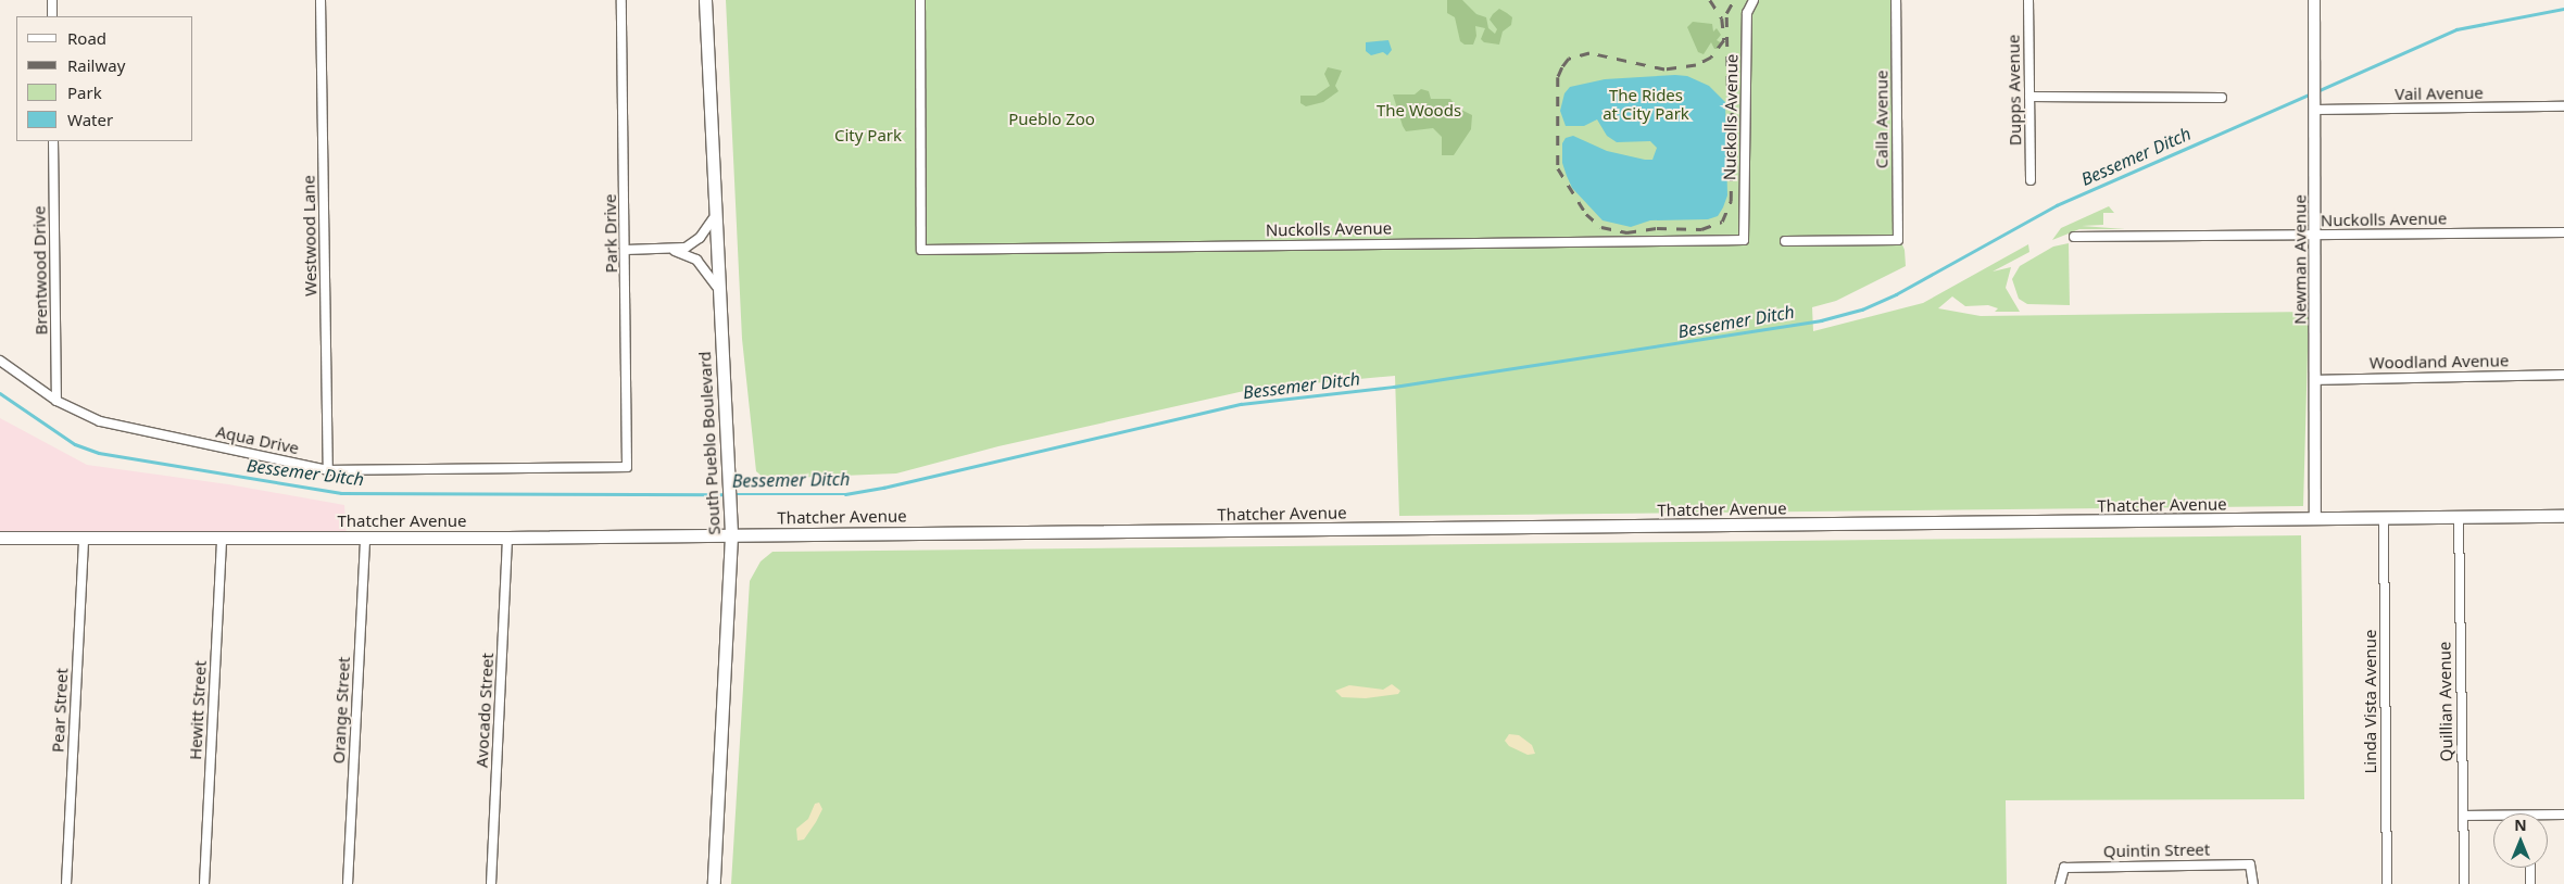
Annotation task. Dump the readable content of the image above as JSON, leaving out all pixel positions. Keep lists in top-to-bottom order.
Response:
{
  "streets": {
    "main road": ["South Pueblo Boulevard", "Thatcher Avenue"],
    "street": [
      "Dupps Avenue",
      "Vail Avenue",
      "Nuckolls Avenue",
      "Calla Avenue",
      "Park Drive",
      "Westwood Lane",
      "Newman Avenue",
      "Brentwood Drive",
      "Woodland Avenue",
      "Aqua Drive",
      "Linda Vista Avenue",
      "Quillian Avenue",
      "Pear Street",
      "Hewitt Street",
      "Orange Street",
      "Avocado Street",
      "Quintin Street"
    ]
  },
  "crossings": [
    ["Vail Avenue", "Newman Avenue"],
    ["Nuckolls Avenue", "Newman Avenue"],
    ["Park Drive", "Aqua Drive"],
    ["Westwood Lane", "Aqua Drive"],
    ["Newman Avenue", "Woodland Avenue"],
    ["Newman Avenue", "Thatcher Avenue"],
    ["Brentwood Drive", "Aqua Drive"],
    ["South Pueblo Boulevard", "Thatcher Avenue"],
    ["Thatcher Avenue", "Linda Vista Avenue"],
    ["Thatcher Avenue", "Quillian Avenue"],
    ["Thatcher Avenue", "Pear Street"],
    ["Thatcher Avenue", "Hewitt Street"],
    ["Thatcher Avenue", "Orange Street"],
    ["Thatcher Avenue", "Avocado Street"]
  ],
  "water": ["Bessemer Ditch"],
  "parks": [
    "The Rides at City Park",
    "The Woods",
    "Pueblo Zoo",
    "City Park"
  ],
  "legend": [
    "Road",
    "Railway",
    "Park",
    "Water"
  ],
  "north": "top"
}
